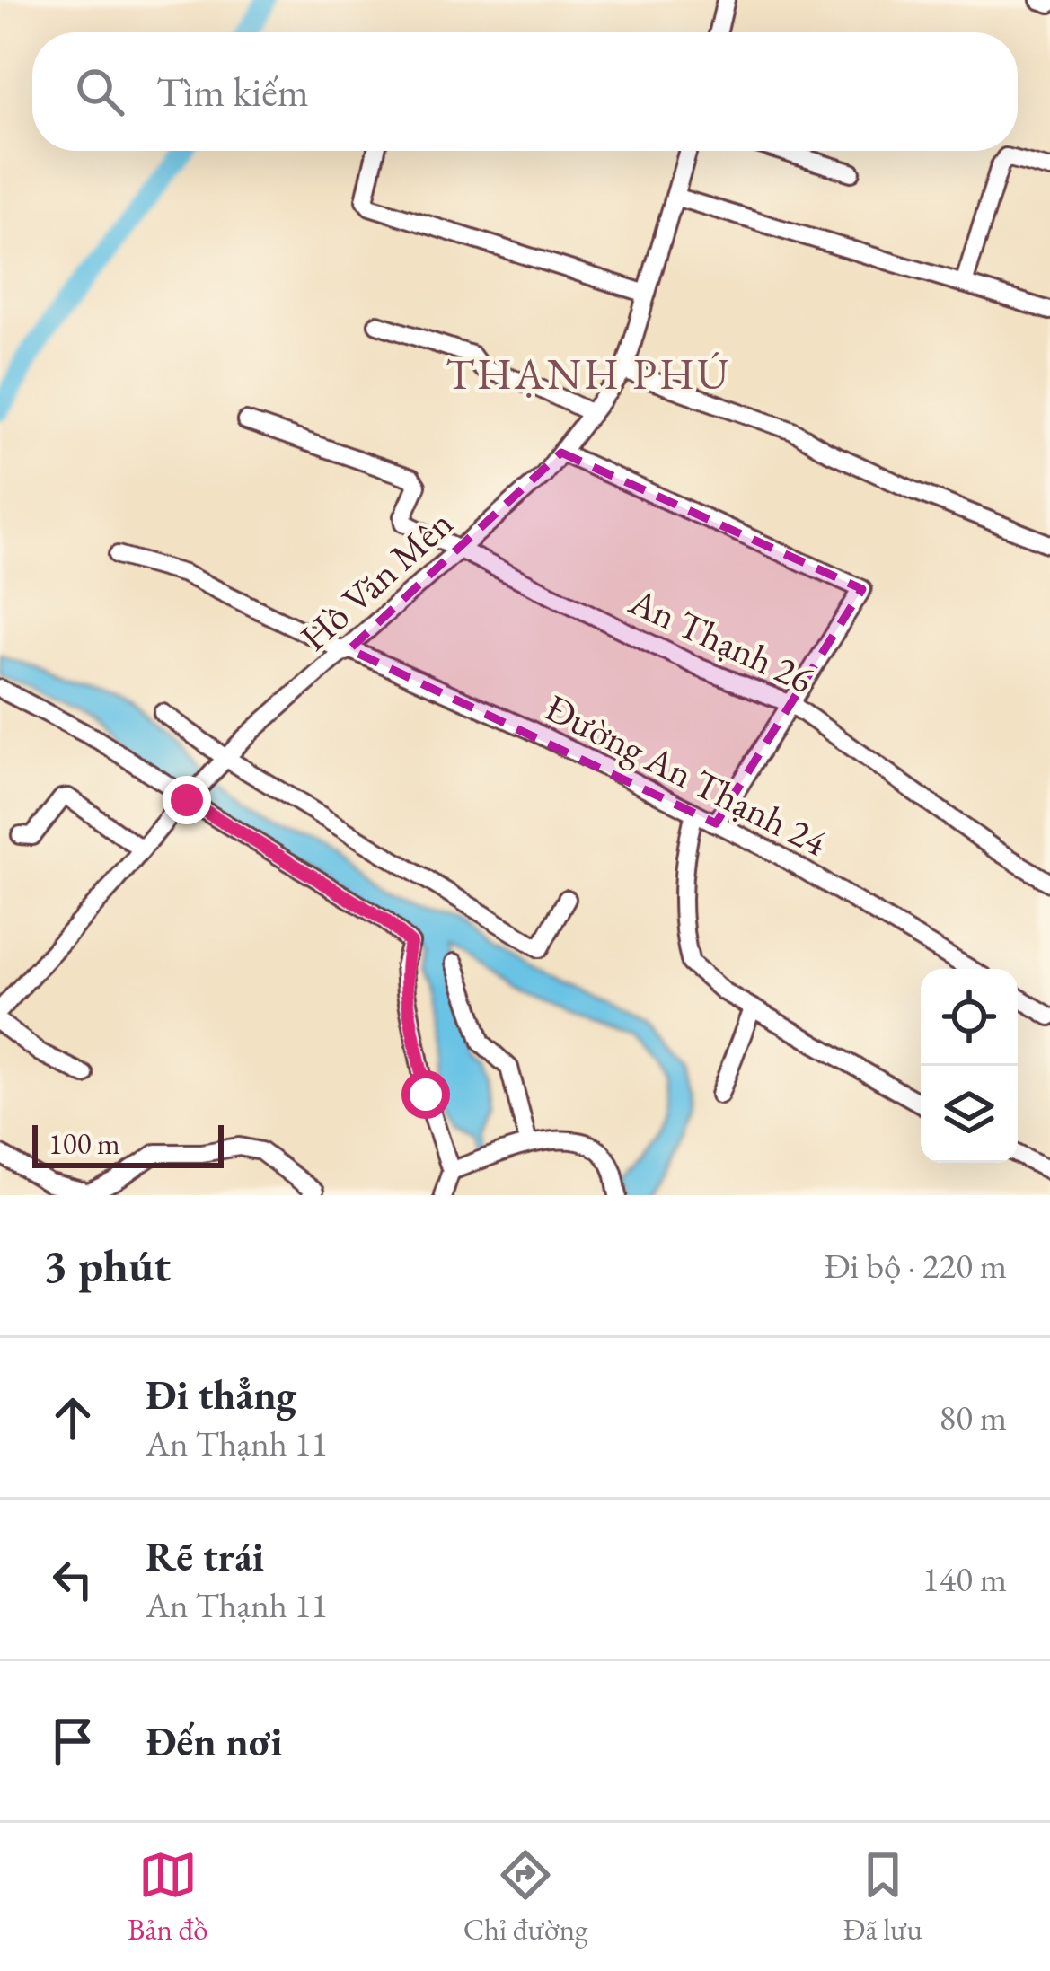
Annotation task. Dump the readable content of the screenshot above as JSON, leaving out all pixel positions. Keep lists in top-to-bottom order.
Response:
{
  "streets": {
    "street": ["Hồ Văn Mên", "An Thạnh 26", "Đường An Thạnh 24"]
  },
  "crossings": [
    ["Hồ Văn Mên", "An Thạnh 26"],
    ["Hồ Văn Mên", "Đường An Thạnh 24"]
  ],
  "districts": ["THẠNH PHÚ"],
  "scale_bar": "100 m",
  "page": {
    "search": "Tìm kiếm",
    "scale": "100 m",
    "heading": ["3 phút", "Đi bộ · 220 m"],
    "list": [
      ["Đi thẳng", "An Thạnh 11", "80 m"],
      ["Rẽ trái", "An Thạnh 11", "140 m"],
      "Đến nơi"
    ],
    "nav": ["Bản đồ", "Chỉ đường", "Đã lưu"]
  }
}
